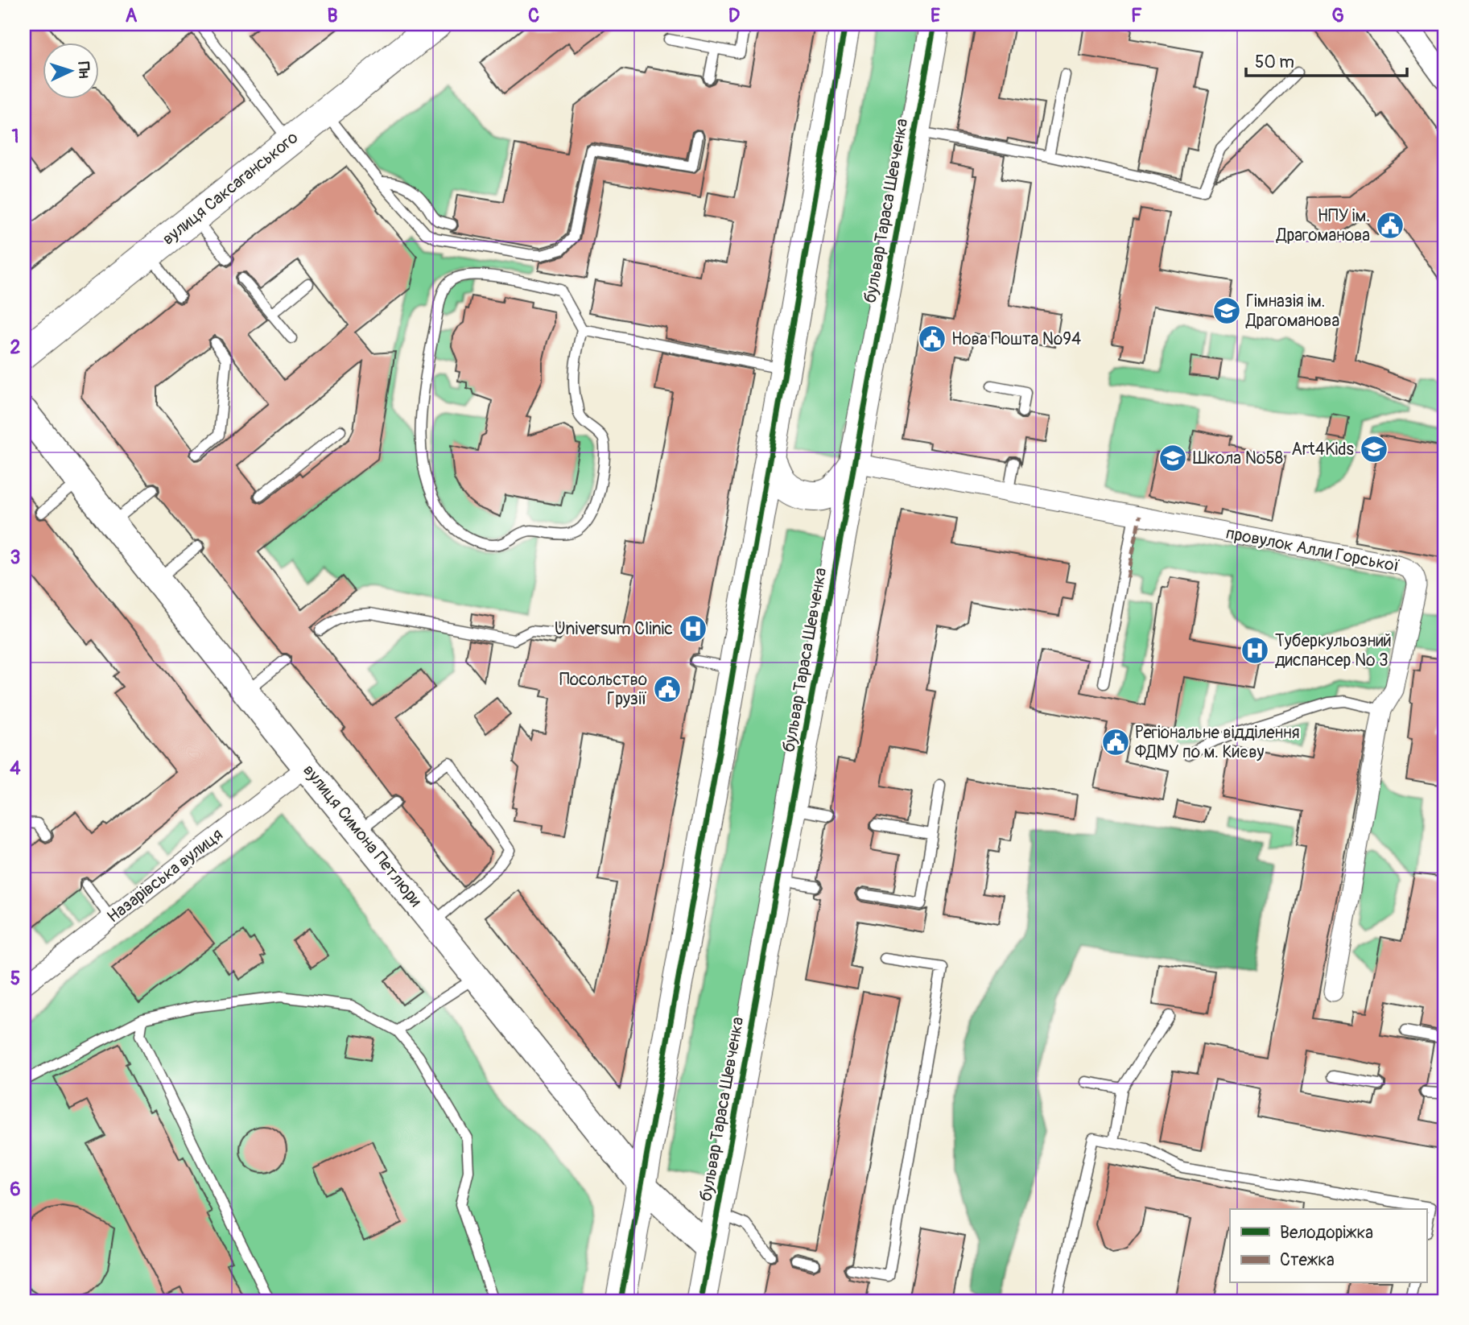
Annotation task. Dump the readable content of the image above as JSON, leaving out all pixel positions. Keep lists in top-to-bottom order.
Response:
{
  "streets": {
    "main road": ["вулиця Саксаганського", "бульвар Тараса Шевченка", "вулиця Симона Петлюри"],
    "street": ["провулок Алли Горської", "Назарівська вулиця"]
  },
  "crossings": [
    ["бульвар Тараса Шевченка", "провулок Алли Горської"],
    ["бульвар Тараса Шевченка", "вулиця Симона Петлюри"],
    ["вулиця Симона Петлюри", "Назарівська вулиця"]
  ],
  "places": {
    "public building": [
      "НПУ ім. Драгоманова",
      "Нова Пошта №94",
      "Посольство Грузії",
      "Регіональне відділення ФДМУ по м. Києву"
    ],
    "school or university": ["Гімназія ім. Драгоманова", "Art4Kids", "Школа №58"],
    "hospital": ["Universum Clinic", "Туберкульозний диспансер № 3"]
  },
  "legend": ["Велодоріжка", "Стежка"],
  "scale_bar": "50 m",
  "north": "right",
  "grid": {
    "columns": [
      "A",
      "B",
      "C",
      "D",
      "E",
      "F",
      "G"
    ],
    "rows": [
      "1",
      "2",
      "3",
      "4",
      "5",
      "6"
    ]
  }
}
